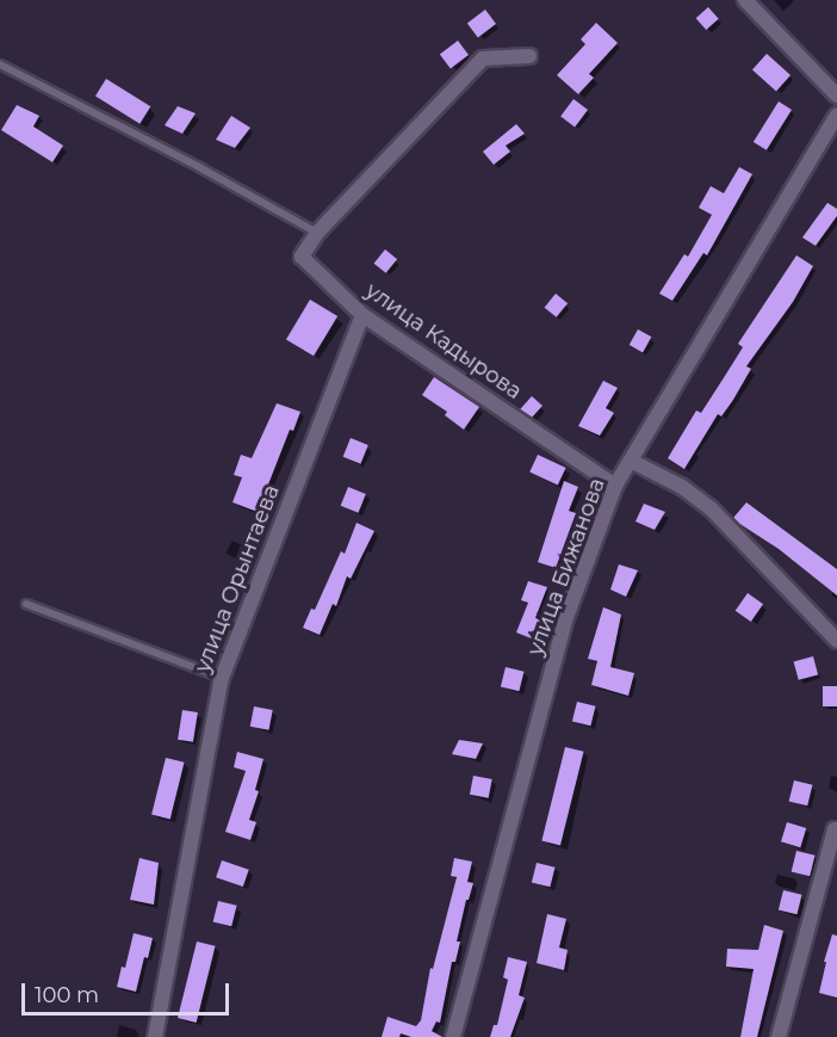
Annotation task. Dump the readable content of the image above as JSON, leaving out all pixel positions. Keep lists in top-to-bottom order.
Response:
{
  "streets": {
    "street": ["улица Кадырова", "улица Бижанова", "улица Орынтаева"]
  },
  "crossings": [
    ["улица Кадырова", "улица Бижанова"],
    ["улица Кадырова", "улица Орынтаева"]
  ],
  "scale_bar": "100 m"
}
